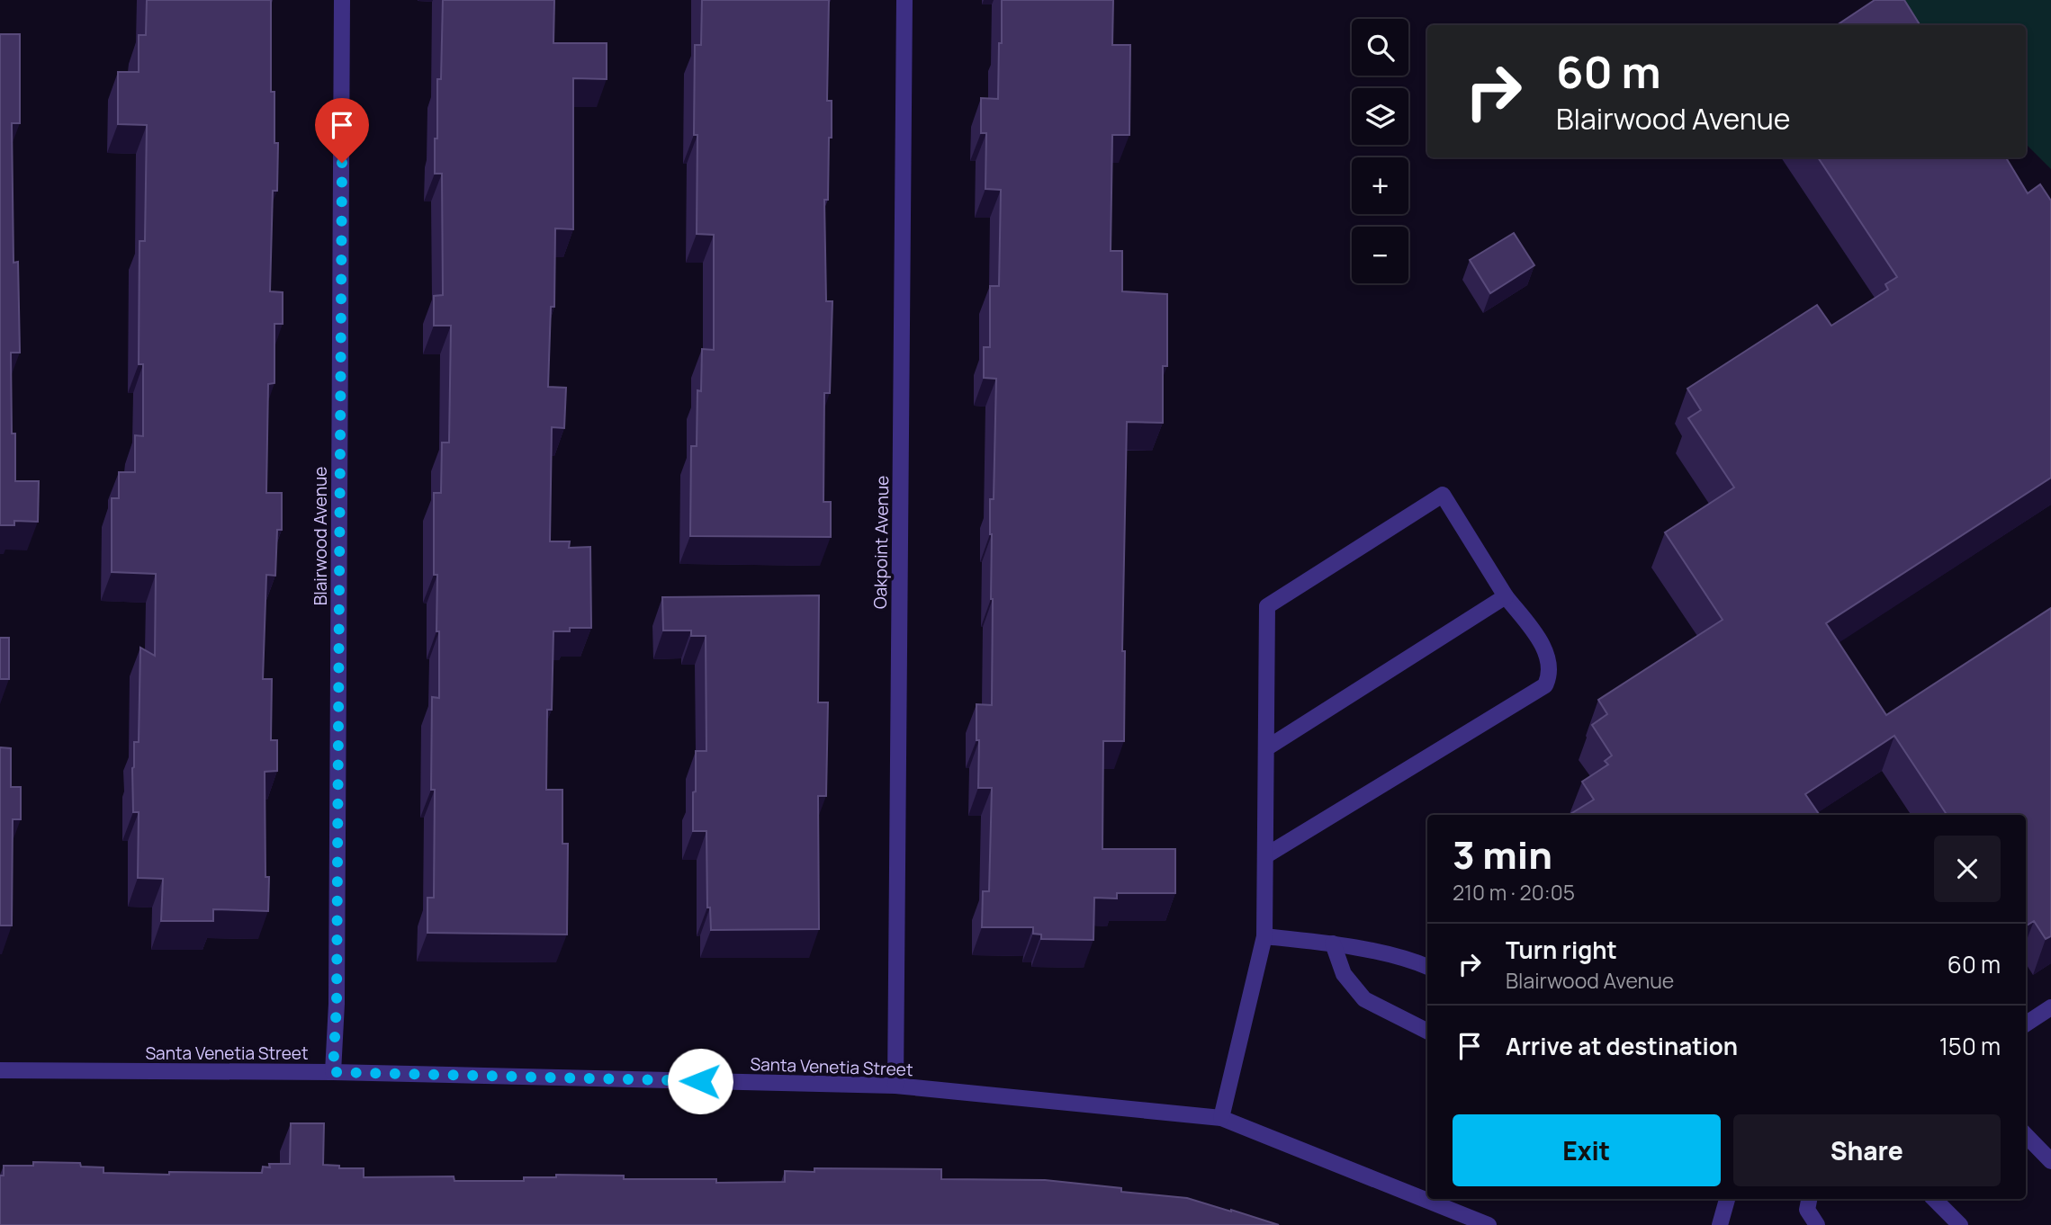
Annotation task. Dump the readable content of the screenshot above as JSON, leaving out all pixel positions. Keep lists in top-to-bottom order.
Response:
{
  "streets": {
    "street": ["Blairwood Avenue", "Oakpoint Avenue", "Santa Venetia Street"]
  },
  "crossings": [
    ["Blairwood Avenue", "Santa Venetia Street"],
    ["Oakpoint Avenue", "Santa Venetia Street"]
  ],
  "page": {
    "map_buttons": ["+", "−"],
    "turn": ["60 m", "Blairwood Avenue"],
    "heading": ["3 min", "210 m · 20:05"],
    "list": [
      {
        "name": "Turn right",
        "note": "Blairwood Avenue",
        "value": "60 m"
      },
      {
        "name": "Arrive at destination",
        "value": "150 m"
      }
    ],
    "buttons": ["Exit", "Share"]
  }
}
